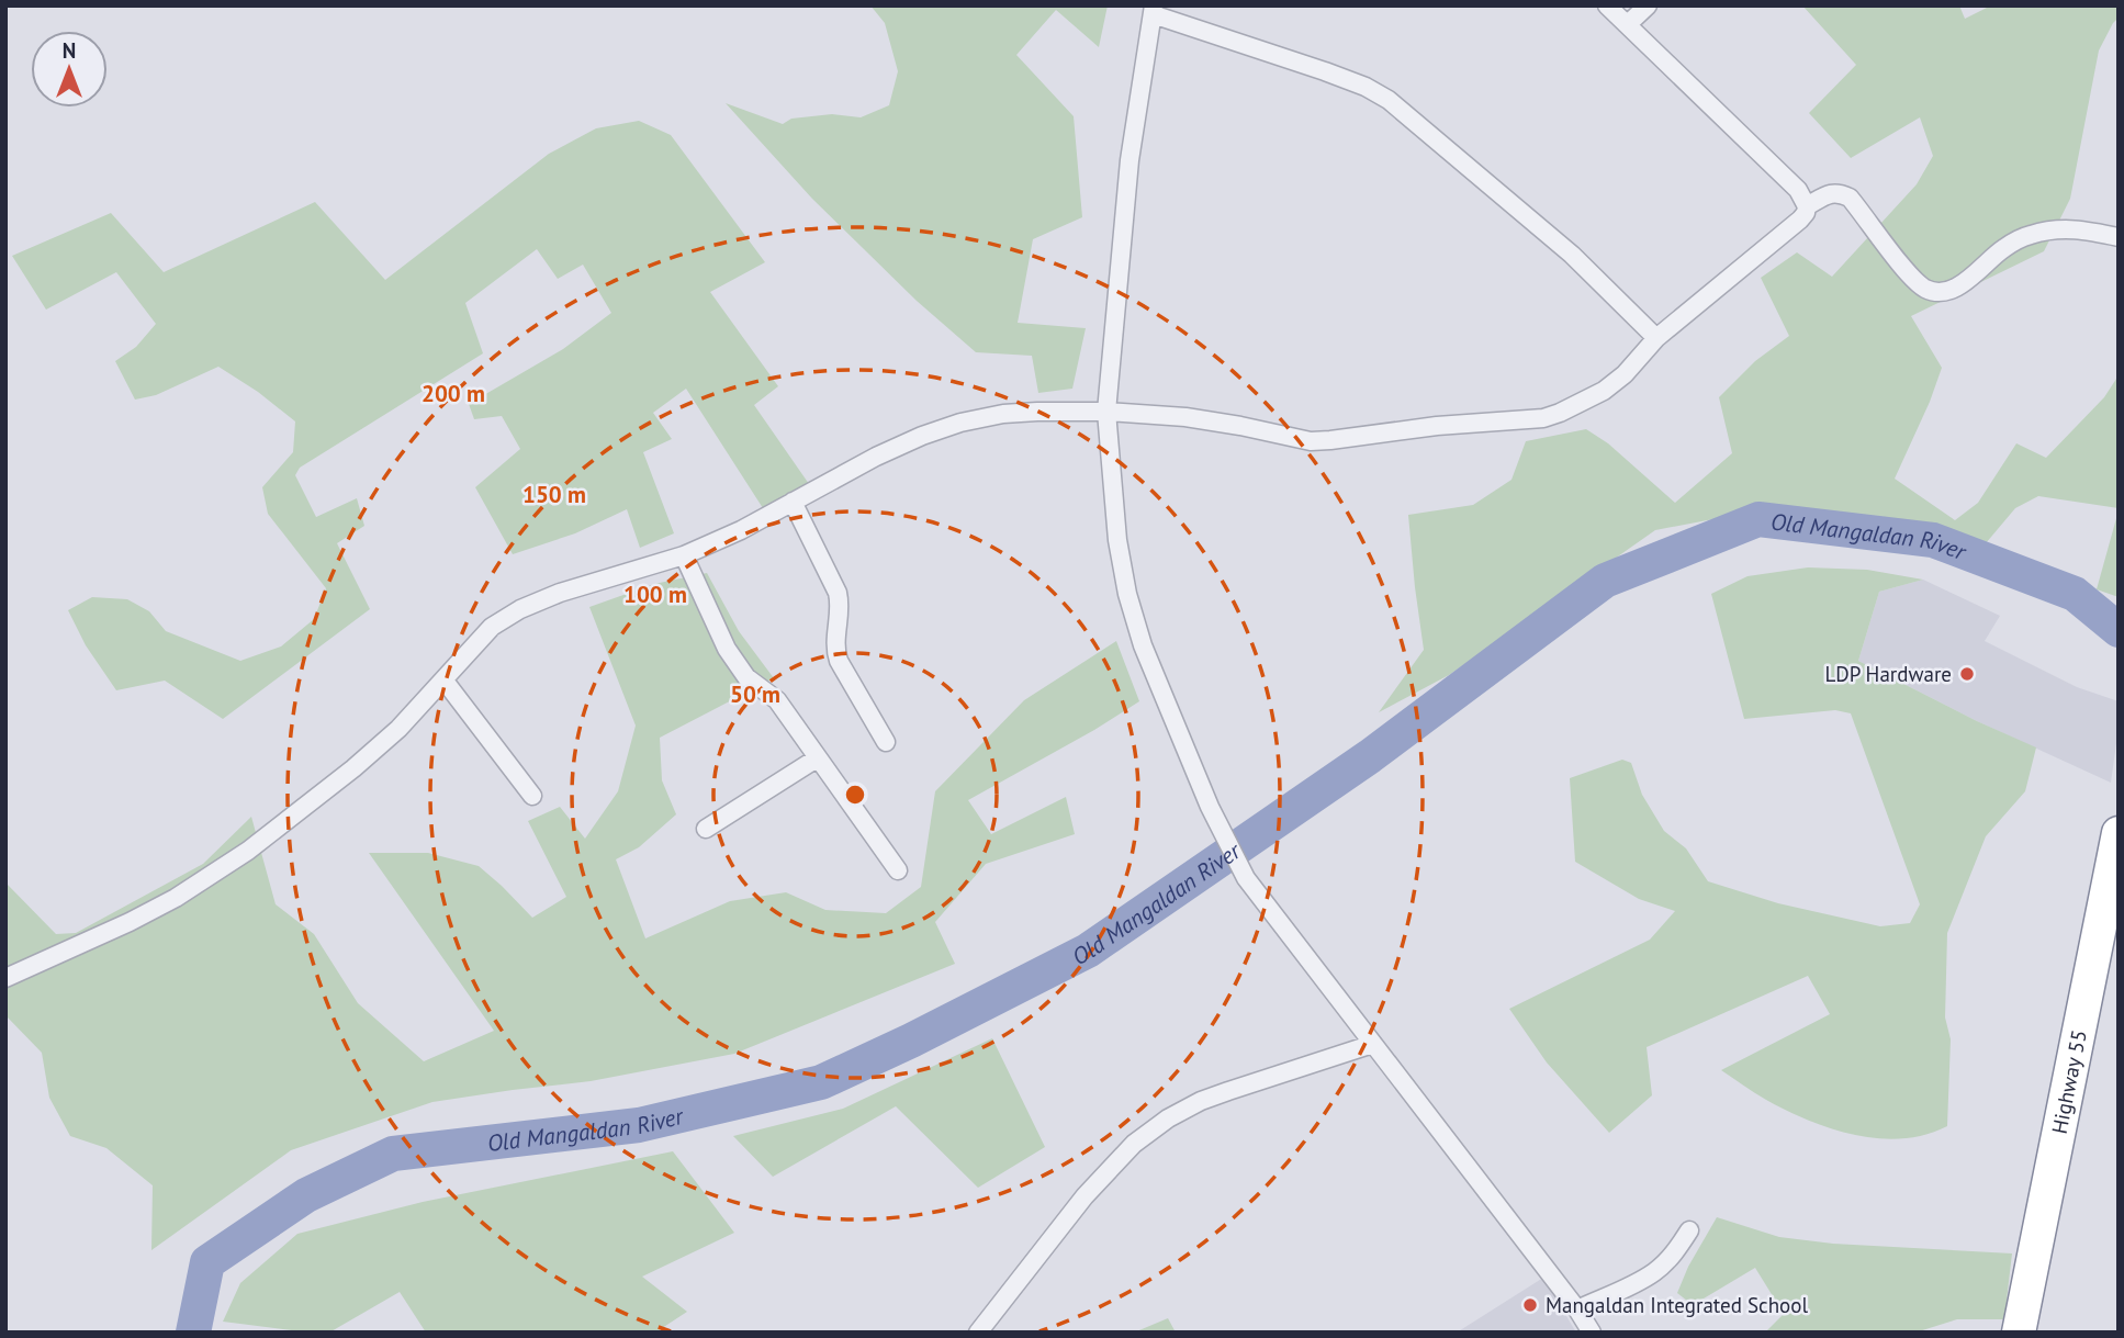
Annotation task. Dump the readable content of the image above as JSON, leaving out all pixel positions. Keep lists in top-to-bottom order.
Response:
{
  "streets": {
    "highway": ["Highway 55"]
  },
  "water": ["Old Mangaldan River"],
  "places": ["LDP Hardware", "Mangaldan Integrated School"],
  "north": "top",
  "rings": [
    "200 m",
    "150 m",
    "100 m",
    "50 m"
  ]
}
